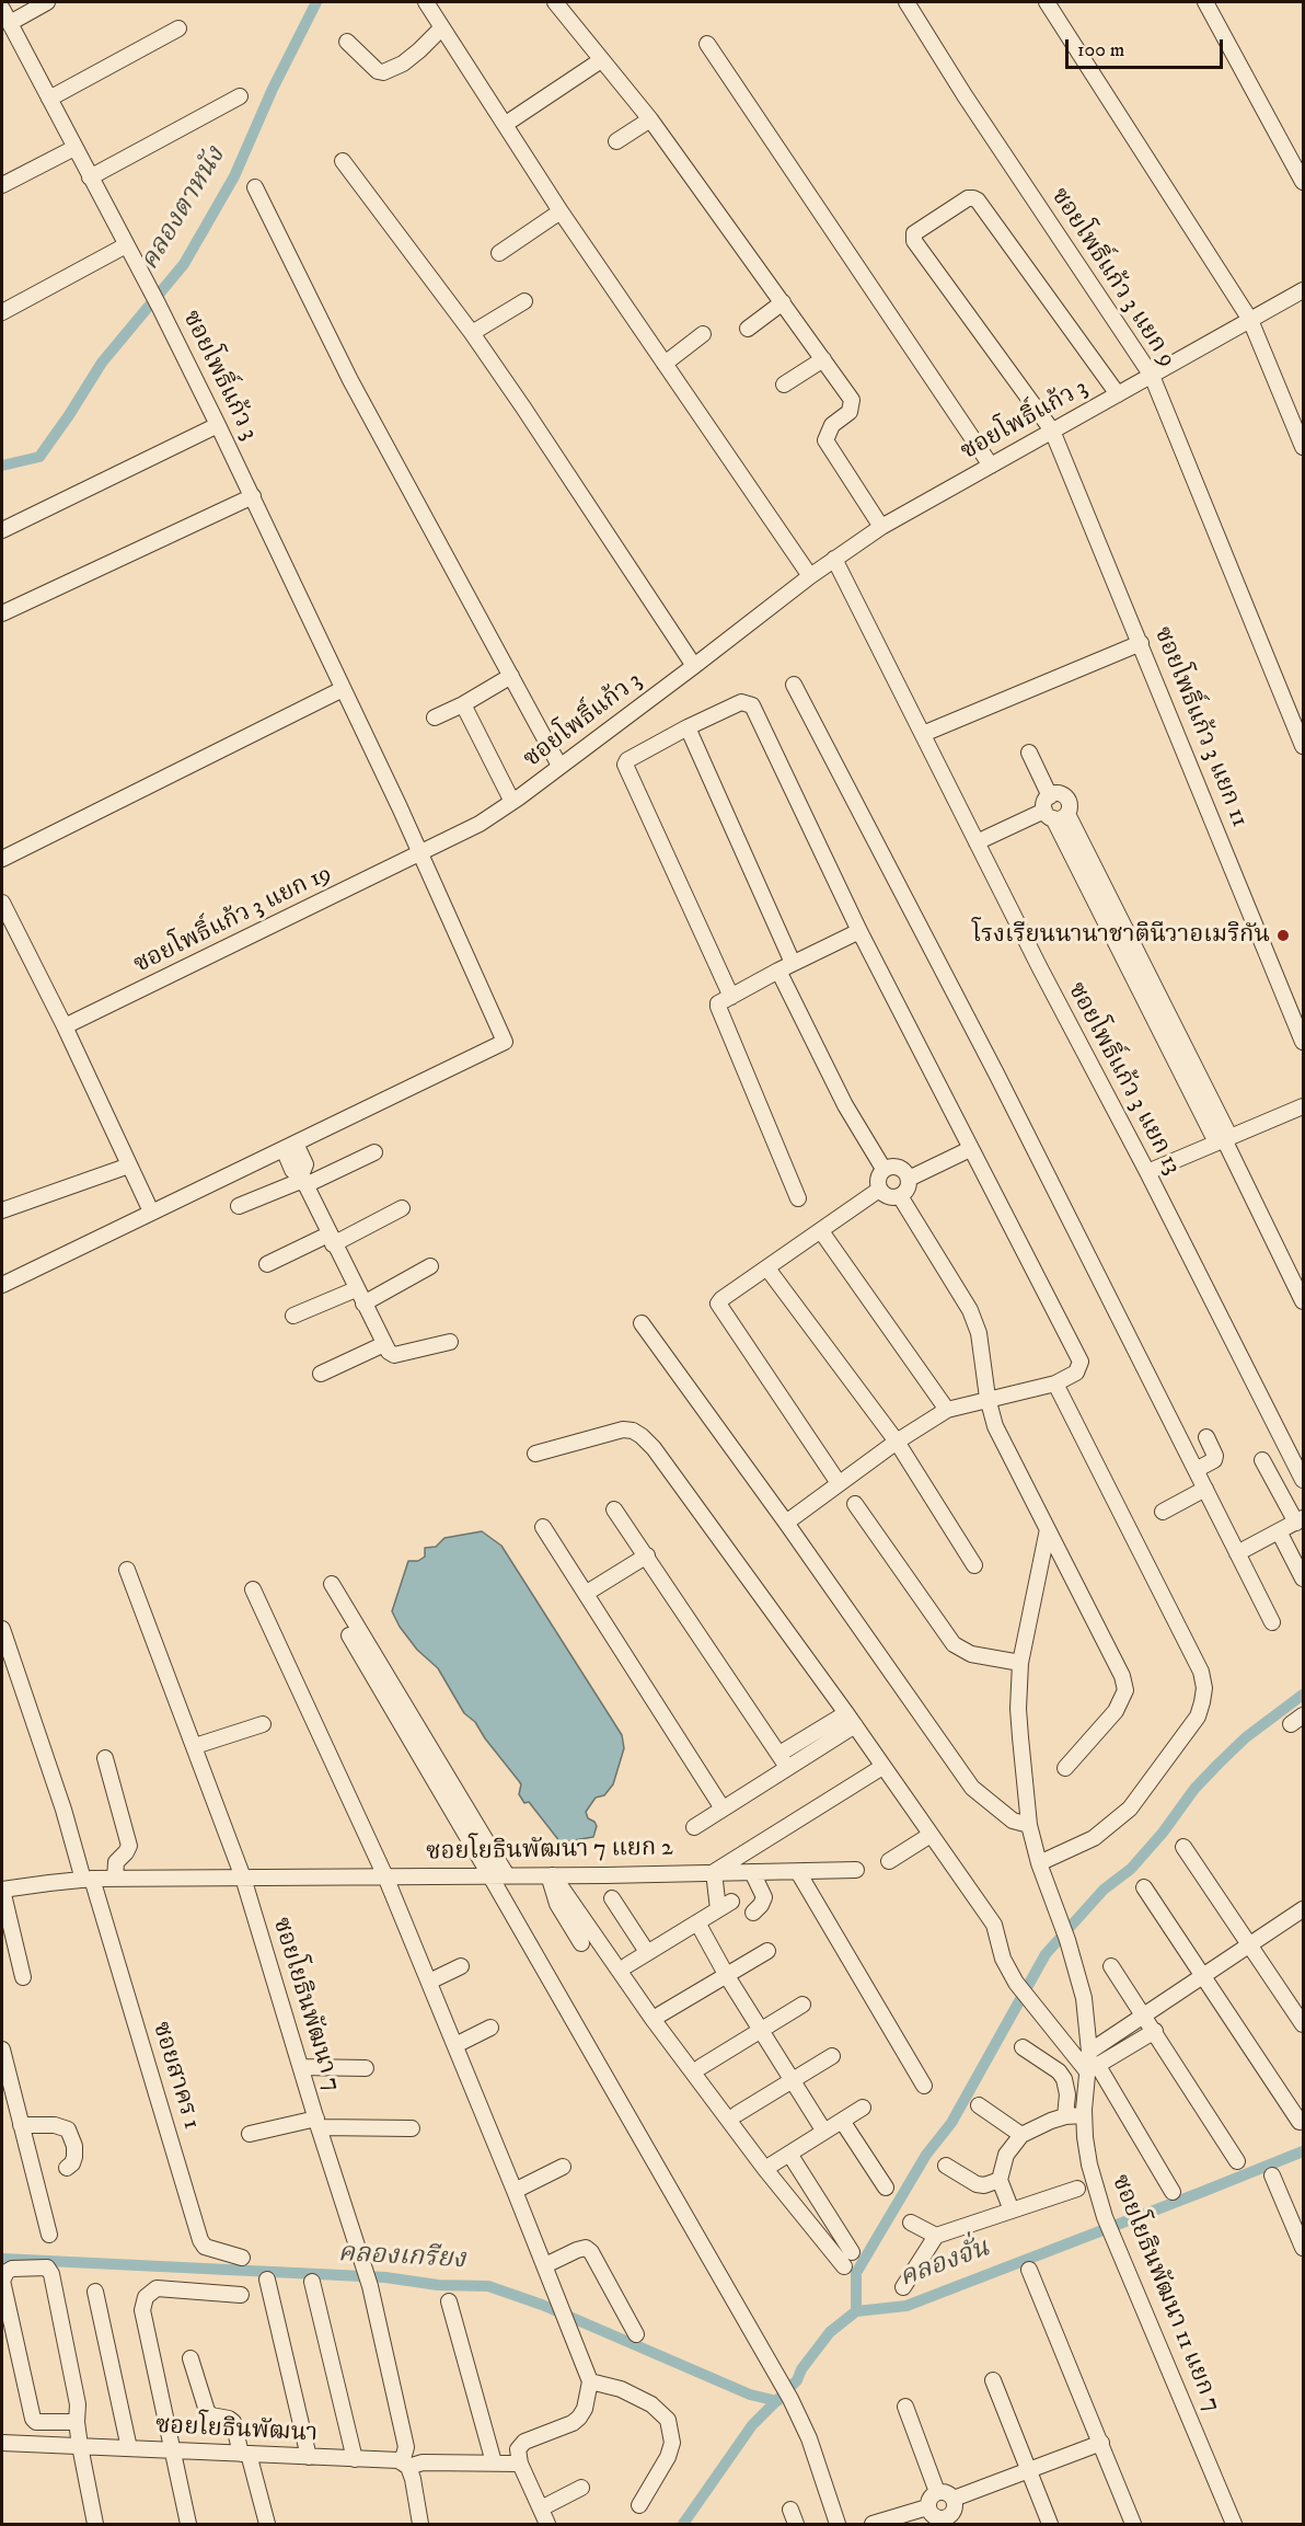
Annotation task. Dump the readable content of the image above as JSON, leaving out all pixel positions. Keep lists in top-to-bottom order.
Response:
{
  "streets": {
    "street": [
      "ซอยโพธิ์แก้ว 3 แยก 9",
      "ซอยโพธิ์แก้ว 3",
      "ซอยโพธิ์แก้ว 3 แยก 11",
      "ซอยโพธิ์แก้ว 3 แยก 19",
      "ซอยโพธิ์แก้ว 3 แยก 13",
      "ซอยโยธินพัฒนา 7 แยก 2",
      "ซอยโยธินพัฒนา 7",
      "ซอยสาคร 1",
      "ซอยโยธินพัฒนา 11 แยก 7",
      "ซอยโยธินพัฒนา"
    ]
  },
  "crossings": [
    ["ซอยโพธิ์แก้ว 3 แยก 9", "ซอยโพธิ์แก้ว 3"],
    ["ซอยโพธิ์แก้ว 3", "ซอยโพธิ์แก้ว 3 แยก 11"],
    ["ซอยโพธิ์แก้ว 3", "ซอยโพธิ์แก้ว 3 แยก 19"],
    ["ซอยโพธิ์แก้ว 3", "ซอยโพธิ์แก้ว 3 แยก 13"],
    ["ซอยโยธินพัฒนา 7 แยก 2", "ซอยโยธินพัฒนา 7"],
    ["ซอยโยธินพัฒนา 7 แยก 2", "ซอยสาคร 1"],
    ["ซอยโยธินพัฒนา 7", "ซอยโยธินพัฒนา"]
  ],
  "water": ["คลองตาหนัง", "คลองเกรียง", "คลองจั่น"],
  "places": ["โรงเรียนนานาชาตินีวาอเมริกัน"],
  "scale_bar": "100 m"
}
